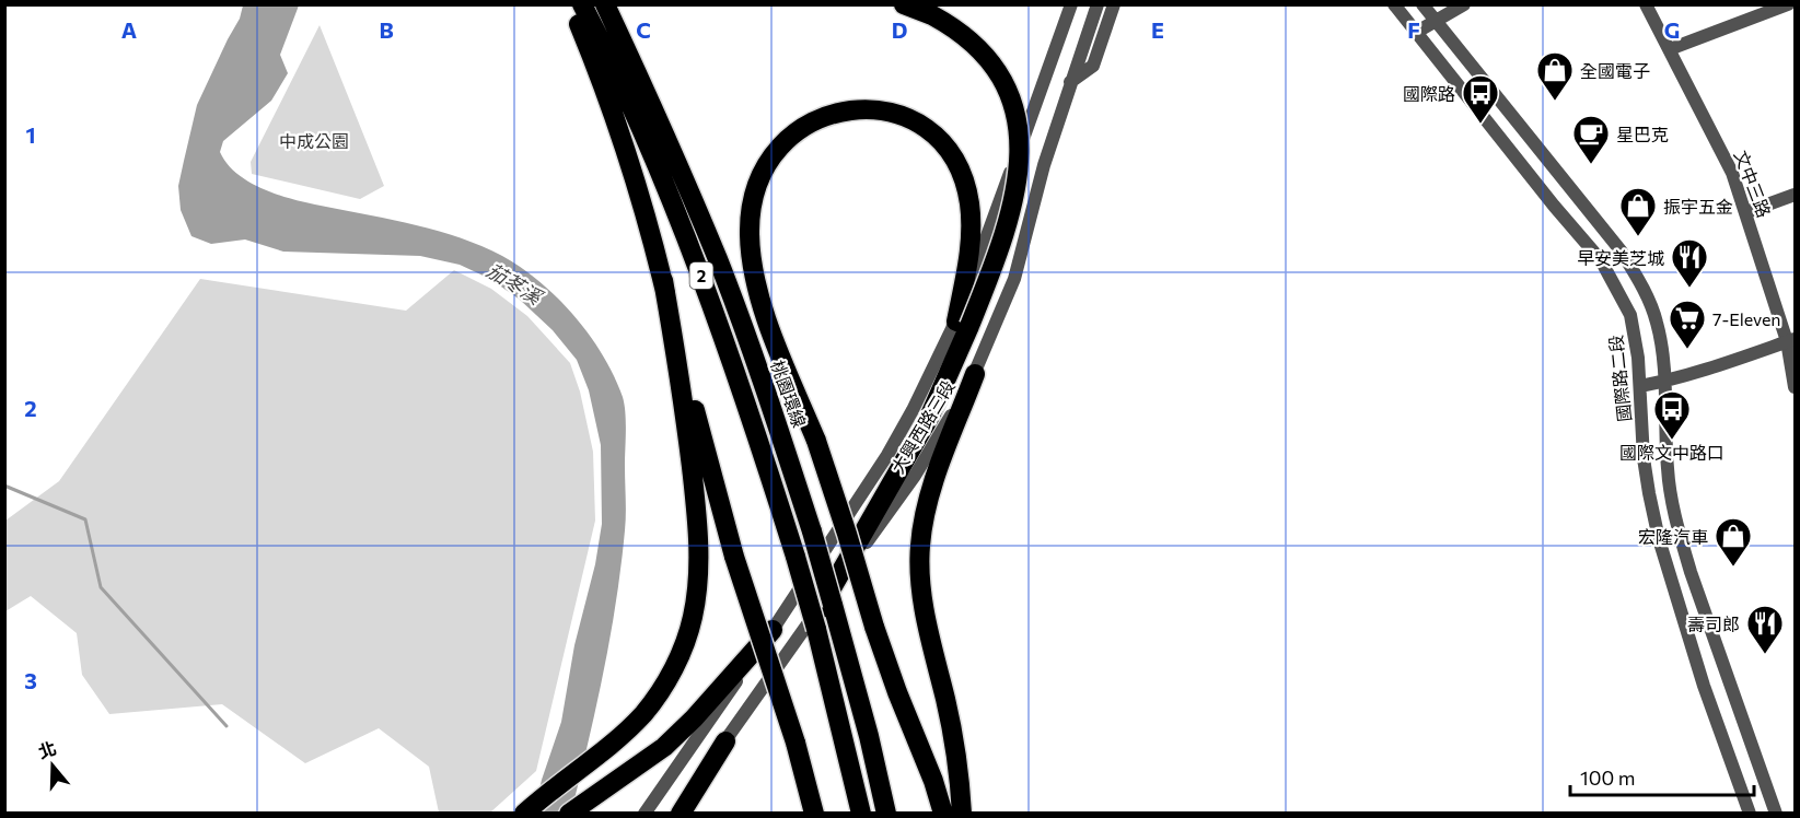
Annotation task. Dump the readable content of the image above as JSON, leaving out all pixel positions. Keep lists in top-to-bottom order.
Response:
{
  "streets": {
    "highway": ["2", "桃園環線"],
    "street": ["文中三路", "國際路二段", "大興西路三段"]
  },
  "crossings": [
    ["桃園環線", "大興西路三段"]
  ],
  "water": ["茄苳溪"],
  "parks": ["中成公園"],
  "places": {
    "shop": ["全國電子", "振宇五金", "宏隆汽車"],
    "bus stop": ["國際路", "國際文中路口"],
    "cafe": ["星巴克"],
    "restaurant": ["早安美芝城", "壽司郎"],
    "supermarket": ["7-Eleven"]
  },
  "scale_bar": "100 m",
  "north": "top",
  "grid": {
    "columns": [
      "A",
      "B",
      "C",
      "D",
      "E",
      "F",
      "G"
    ],
    "rows": ["1", "2", "3"]
  }
}
